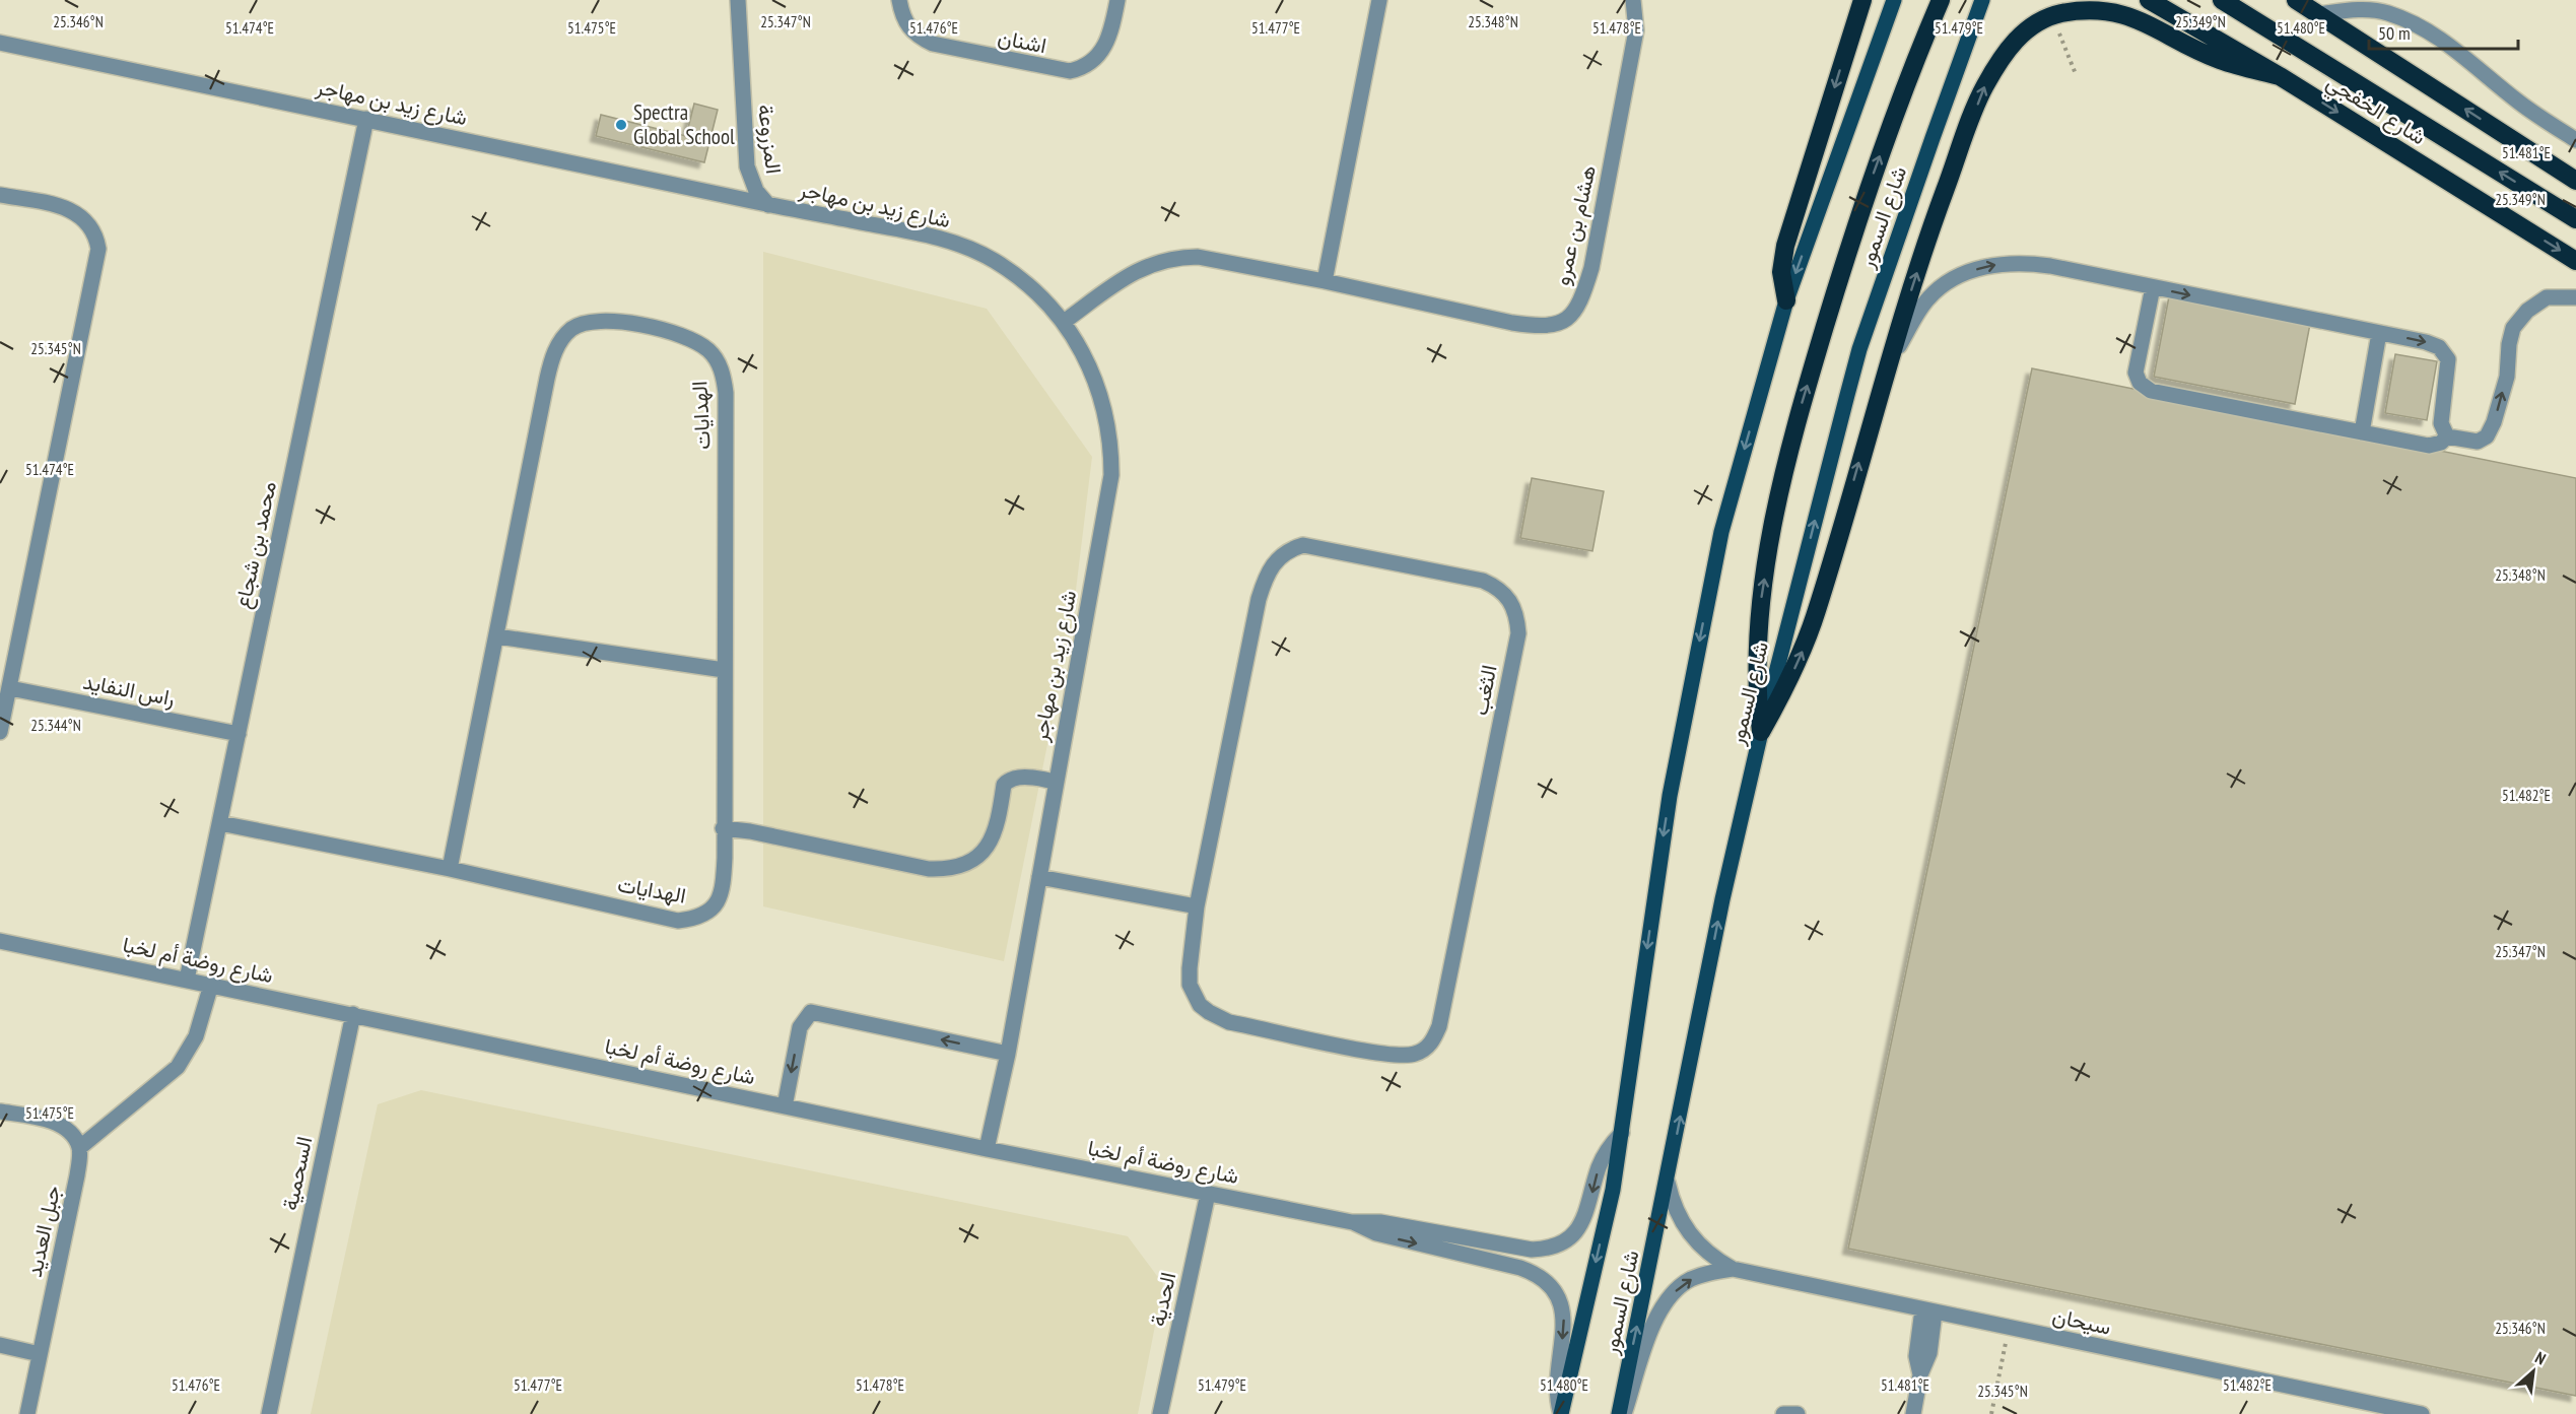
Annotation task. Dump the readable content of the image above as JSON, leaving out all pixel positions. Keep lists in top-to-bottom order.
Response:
{
  "streets": {
    "highway": ["شارع الخفجي"],
    "main road": ["شارع السمور"],
    "street": [
      "اشنان",
      "شارع زيد بن مهاجر",
      "المزروعة",
      "هشام بن عمرو",
      "الهدايات",
      "محمد بن شجاع",
      "راس النفايد",
      "الثغب",
      "شارع روضة أم لخبا",
      "السحمية",
      "جبل العديد",
      "الحدية",
      "سيحان"
    ]
  },
  "crossings": [
    ["شارع زيد بن مهاجر", "المزروعة"],
    ["شارع زيد بن مهاجر", "هشام بن عمرو"],
    ["شارع زيد بن مهاجر", "محمد بن شجاع"],
    ["شارع زيد بن مهاجر", "شارع روضة أم لخبا"],
    ["شارع السمور", "شارع روضة أم لخبا"],
    ["شارع السمور", "سيحان"],
    ["الهدايات", "محمد بن شجاع"],
    ["محمد بن شجاع", "راس النفايد"],
    ["محمد بن شجاع", "شارع روضة أم لخبا"],
    ["شارع روضة أم لخبا", "السحمية"],
    ["شارع روضة أم لخبا", "الحدية"]
  ],
  "places": ["Spectra Global School"],
  "scale_bar": "50 m",
  "north": "top right",
  "coordinates": [
    "25.346°N",
    "25.347°N",
    "25.348°N",
    "25.349°N",
    "51.474°E",
    "51.475°E",
    "51.477°E",
    "51.478°E",
    "51.479°E",
    "51.480°E",
    "51.476°E",
    "51.481°E",
    "25.345°N",
    "25.344°N",
    "51.482°E"
  ]
}
